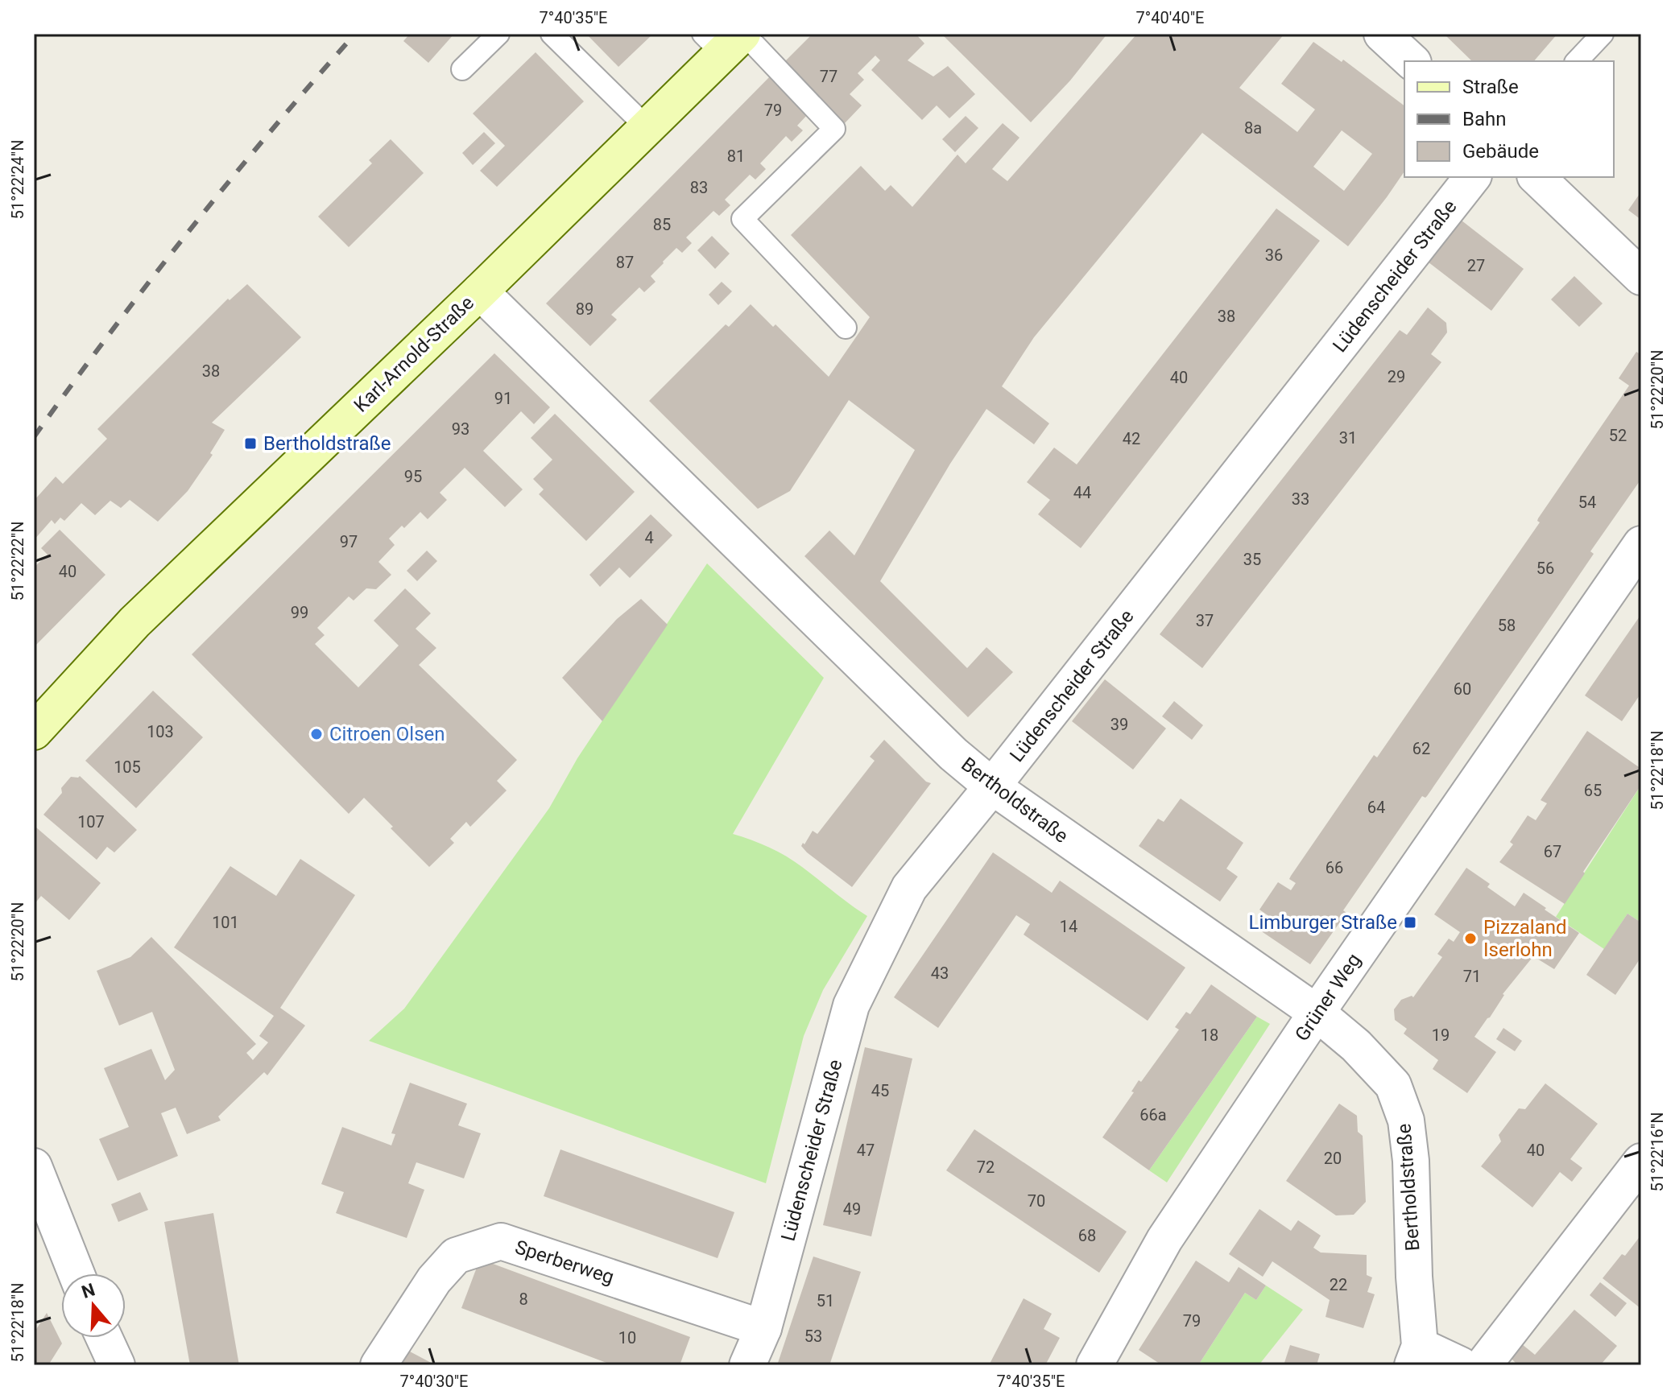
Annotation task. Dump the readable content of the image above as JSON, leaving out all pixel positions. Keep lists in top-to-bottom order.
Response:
{
  "streets": {
    "main road": ["Karl-Arnold-Straße"],
    "street": [
      "Lüdenscheider Straße",
      "Bertholdstraße",
      "Grüner Weg",
      "Sperberweg"
    ]
  },
  "crossings": [
    ["Lüdenscheider Straße", "Bertholdstraße"],
    ["Lüdenscheider Straße", "Sperberweg"],
    ["Karl-Arnold-Straße", "Bertholdstraße"],
    ["Bertholdstraße", "Grüner Weg"]
  ],
  "places": {
    "transit": ["Bertholdstraße", "Limburger Straße"],
    "other": ["Citroen Olsen", "Pizzaland Iserlohn"]
  },
  "house_numbers": [
    "77",
    "79",
    "8a",
    "81",
    "83",
    "85",
    "36",
    "87",
    "27",
    "89",
    "38",
    "38",
    "29",
    "40",
    "91",
    "93",
    "52",
    "31",
    "42",
    "95",
    "44",
    "33",
    "54",
    "4",
    "97",
    "35",
    "56",
    "40",
    "99",
    "37",
    "58",
    "60",
    "39",
    "103",
    "62",
    "105",
    "65",
    "64",
    "107",
    "67",
    "66",
    "101",
    "14",
    "43",
    "71",
    "18",
    "19",
    "45",
    "66a",
    "47",
    "40",
    "20",
    "72",
    "70",
    "49",
    "68",
    "22",
    "8",
    "51",
    "79",
    "53",
    "10"
  ],
  "legend": ["Straße", "Bahn", "Gebäude"],
  "north": "top",
  "coordinates": [
    "7°40'35\"E",
    "7°40'40\"E",
    "51°22'24\"N",
    "51°22'20\"N",
    "51°22'22\"N",
    "51°22'18\"N",
    "51°22'16\"N",
    "7°40'30\"E"
  ]
}
